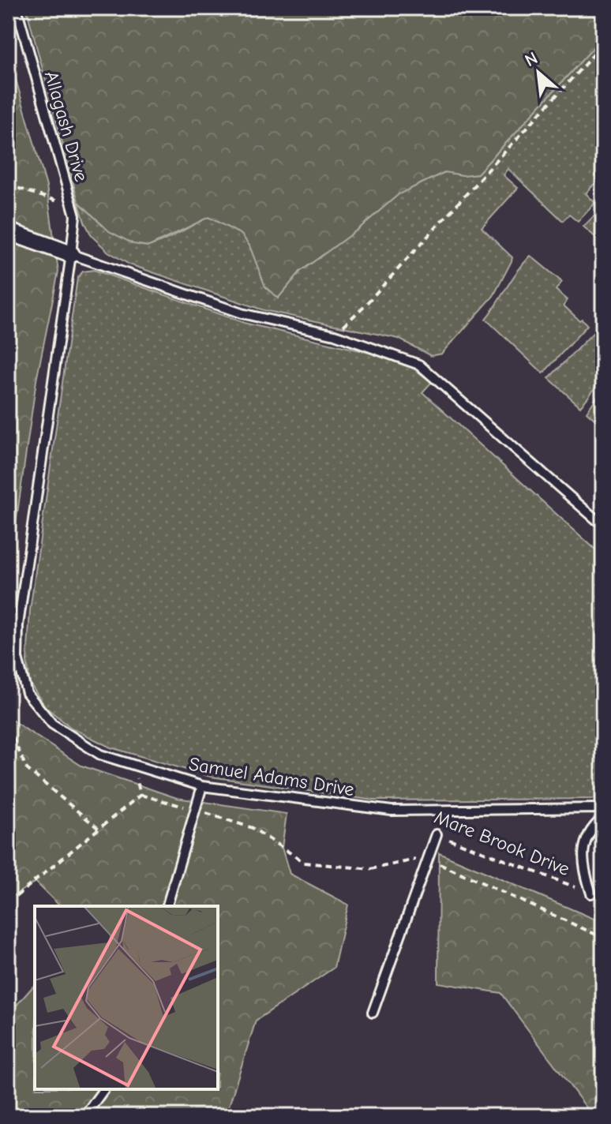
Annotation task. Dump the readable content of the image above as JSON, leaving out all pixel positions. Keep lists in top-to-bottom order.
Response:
{
  "streets": {
    "lane": ["Allagash Drive", "Samuel Adams Drive"],
    "path": ["Mare Brook Drive"]
  },
  "crossings": [
    ["Allagash Drive", "Samuel Adams Drive"]
  ],
  "north": "top left"
}
